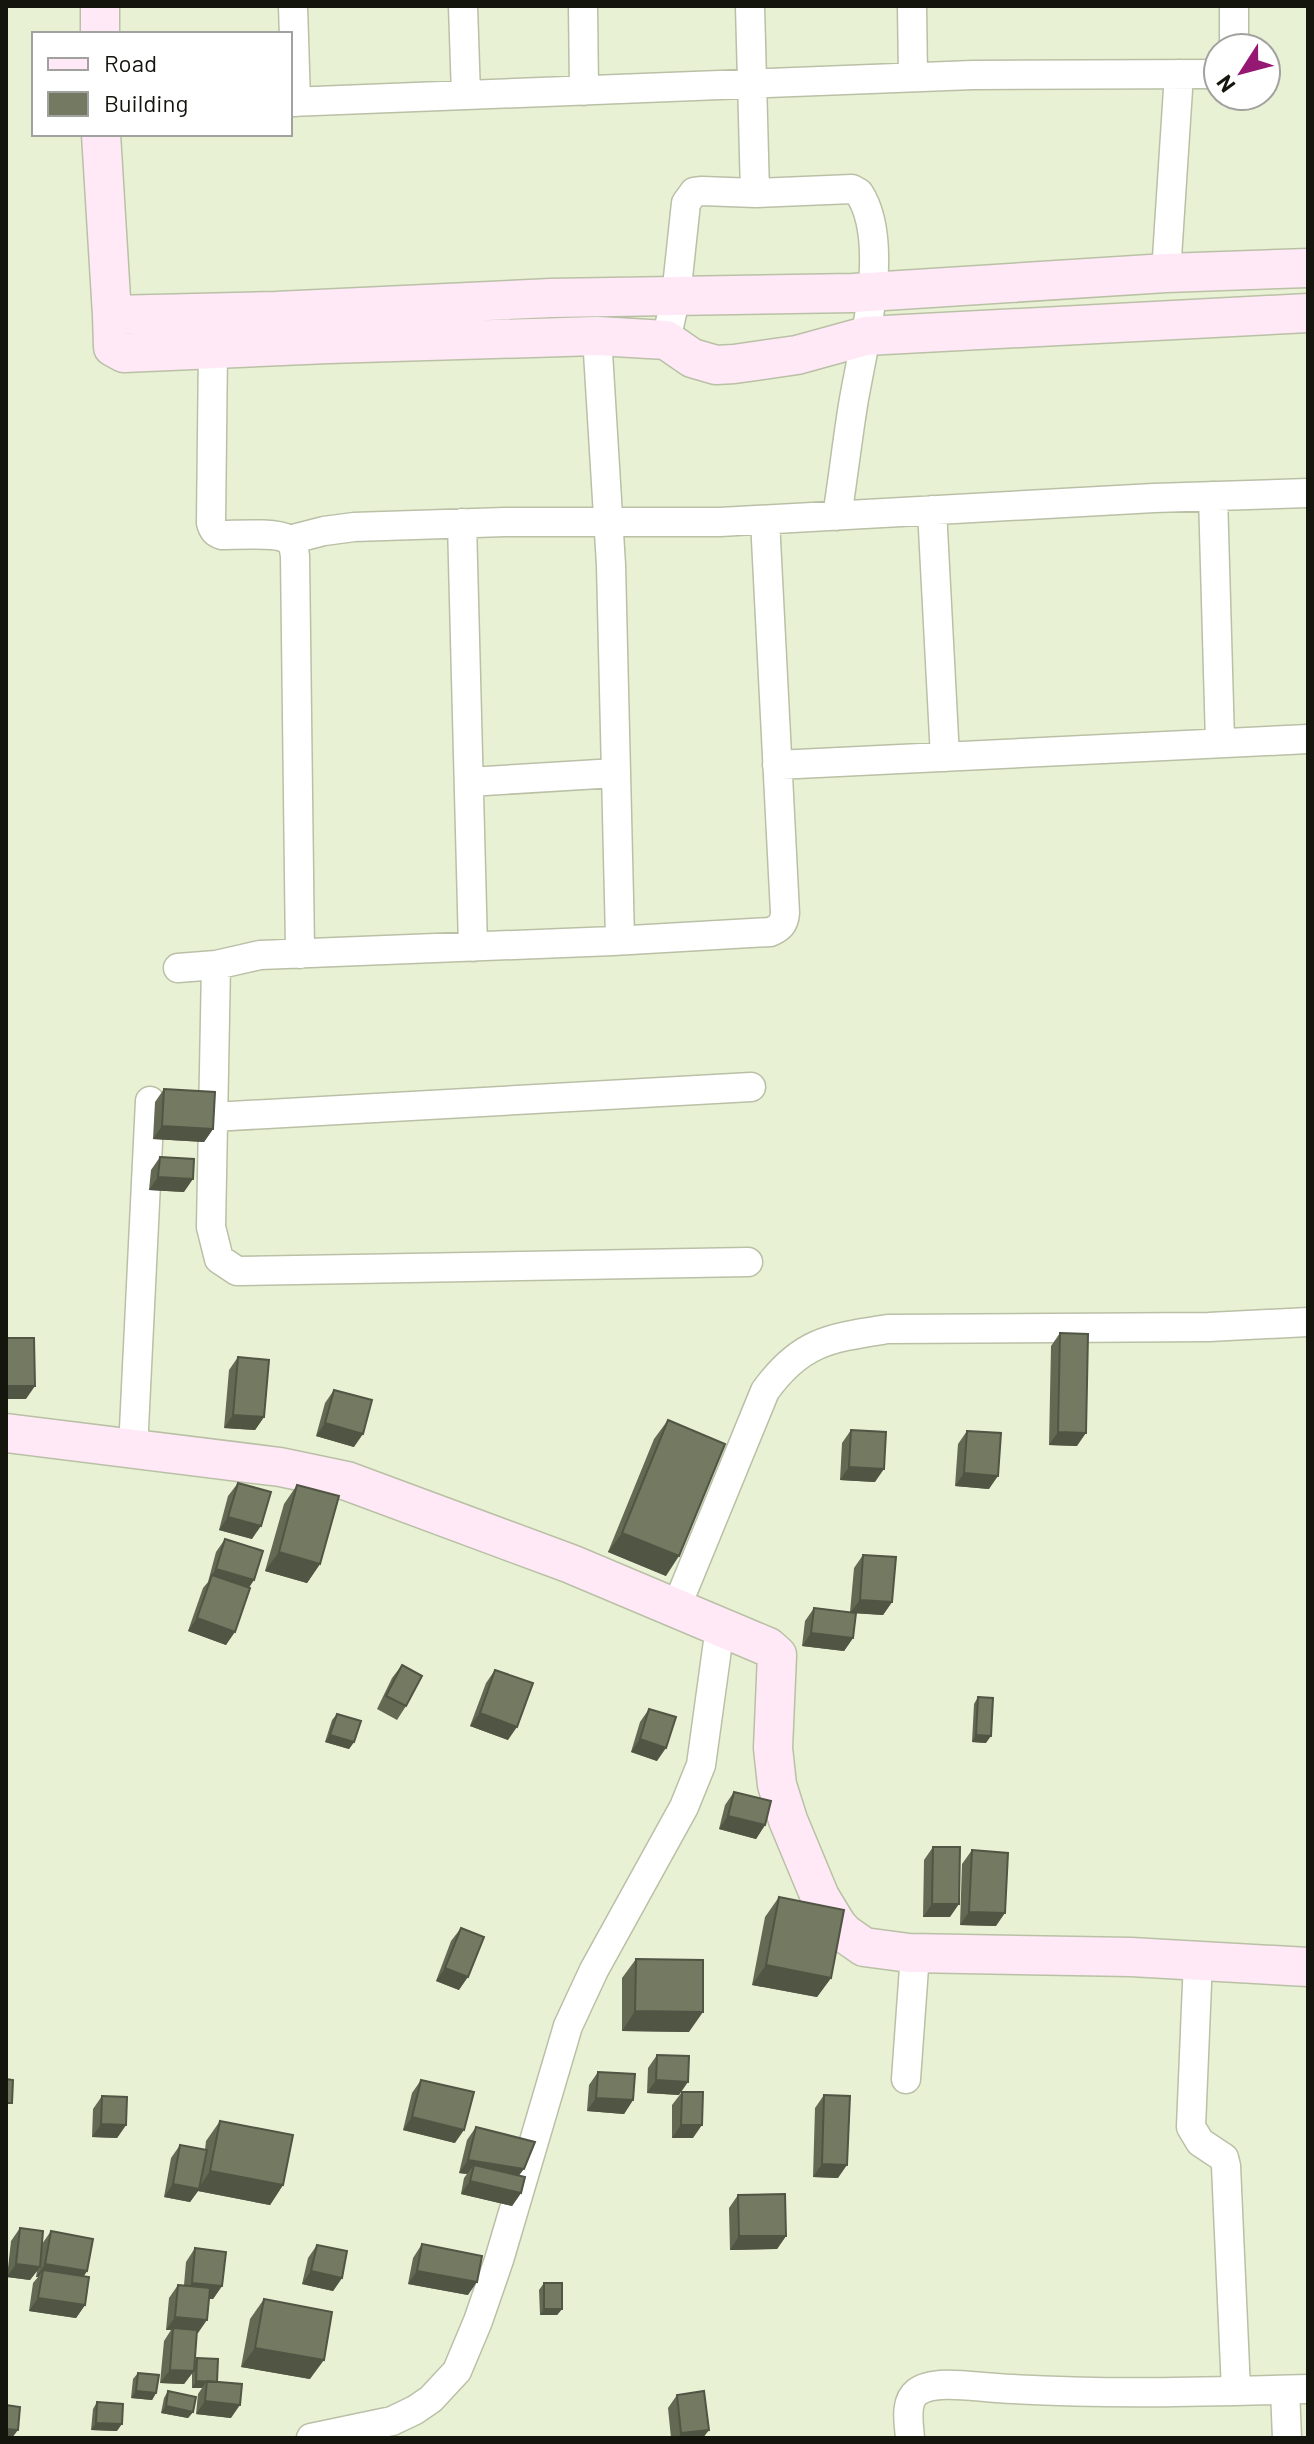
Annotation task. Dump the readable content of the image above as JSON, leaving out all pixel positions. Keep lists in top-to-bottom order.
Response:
{
  "legend": ["Road", "Building"],
  "north": "bottom left"
}
